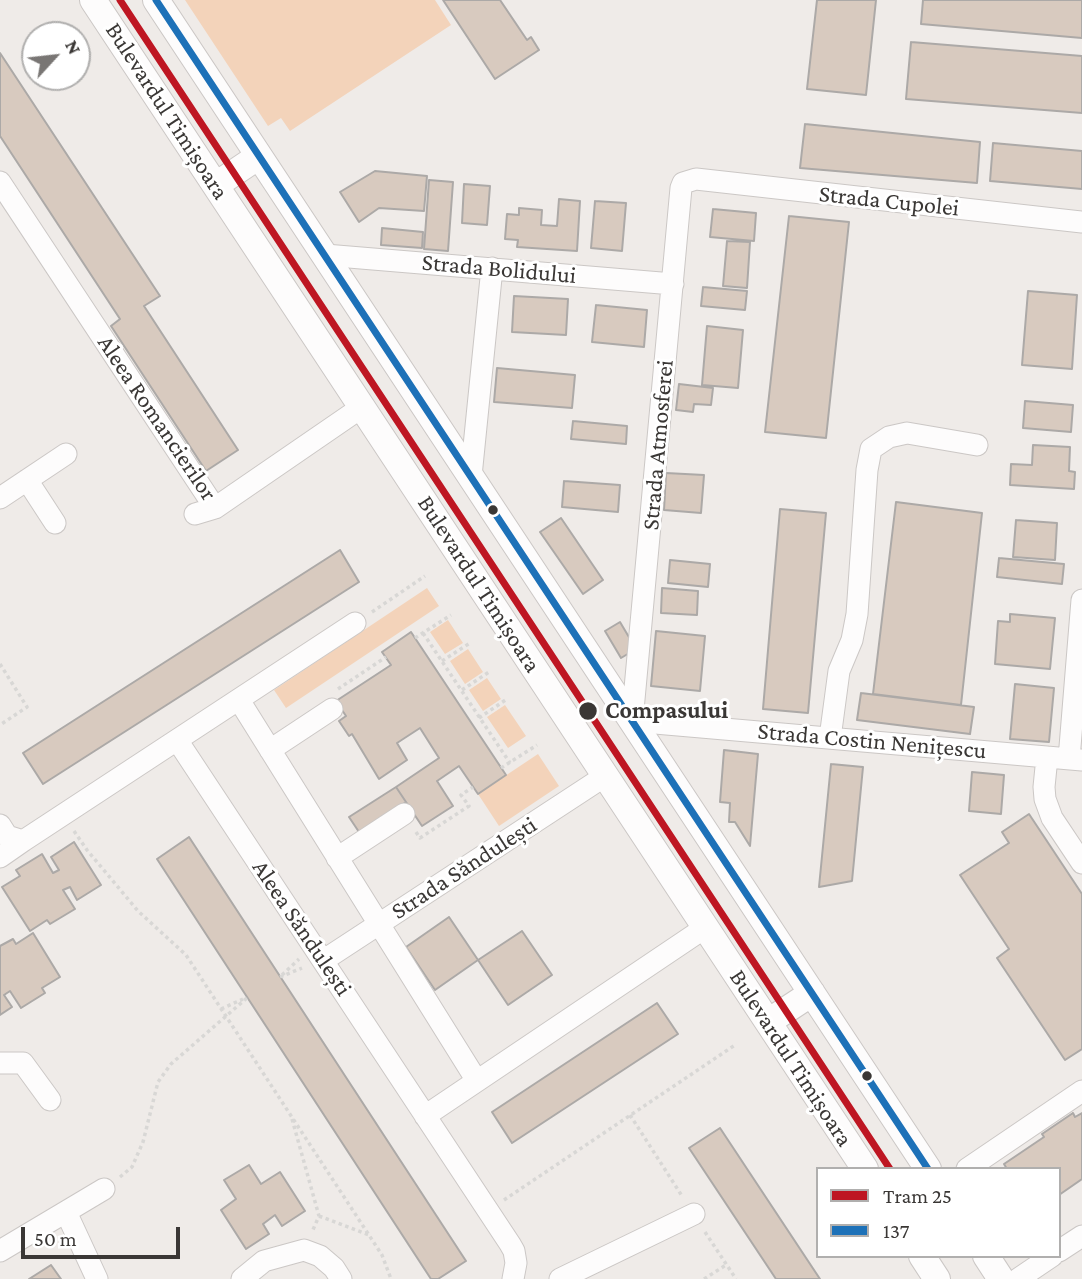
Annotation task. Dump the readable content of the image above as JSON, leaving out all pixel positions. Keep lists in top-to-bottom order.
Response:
{
  "streets": {
    "main road": ["Bulevardul Timișoara"],
    "street": [
      "Strada Cupolei",
      "Strada Bolidului",
      "Aleea Romancierilor",
      "Strada Atmosferei",
      "Strada Costin Nenițescu",
      "Strada Săndulești",
      "Aleea Săndulești"
    ]
  },
  "crossings": [
    ["Bulevardul Timișoara", "Aleea Romancierilor"],
    ["Bulevardul Timișoara", "Strada Săndulești"],
    ["Strada Cupolei", "Strada Atmosferei"],
    ["Strada Bolidului", "Strada Atmosferei"],
    ["Strada Atmosferei", "Strada Costin Nenițescu"],
    ["Strada Săndulești", "Aleea Săndulești"]
  ],
  "places": ["Compasului"],
  "lines": ["tram line 25", "transit line 137"],
  "legend": ["Tram 25", "137"],
  "scale_bar": "50 m",
  "north": "top right"
}
